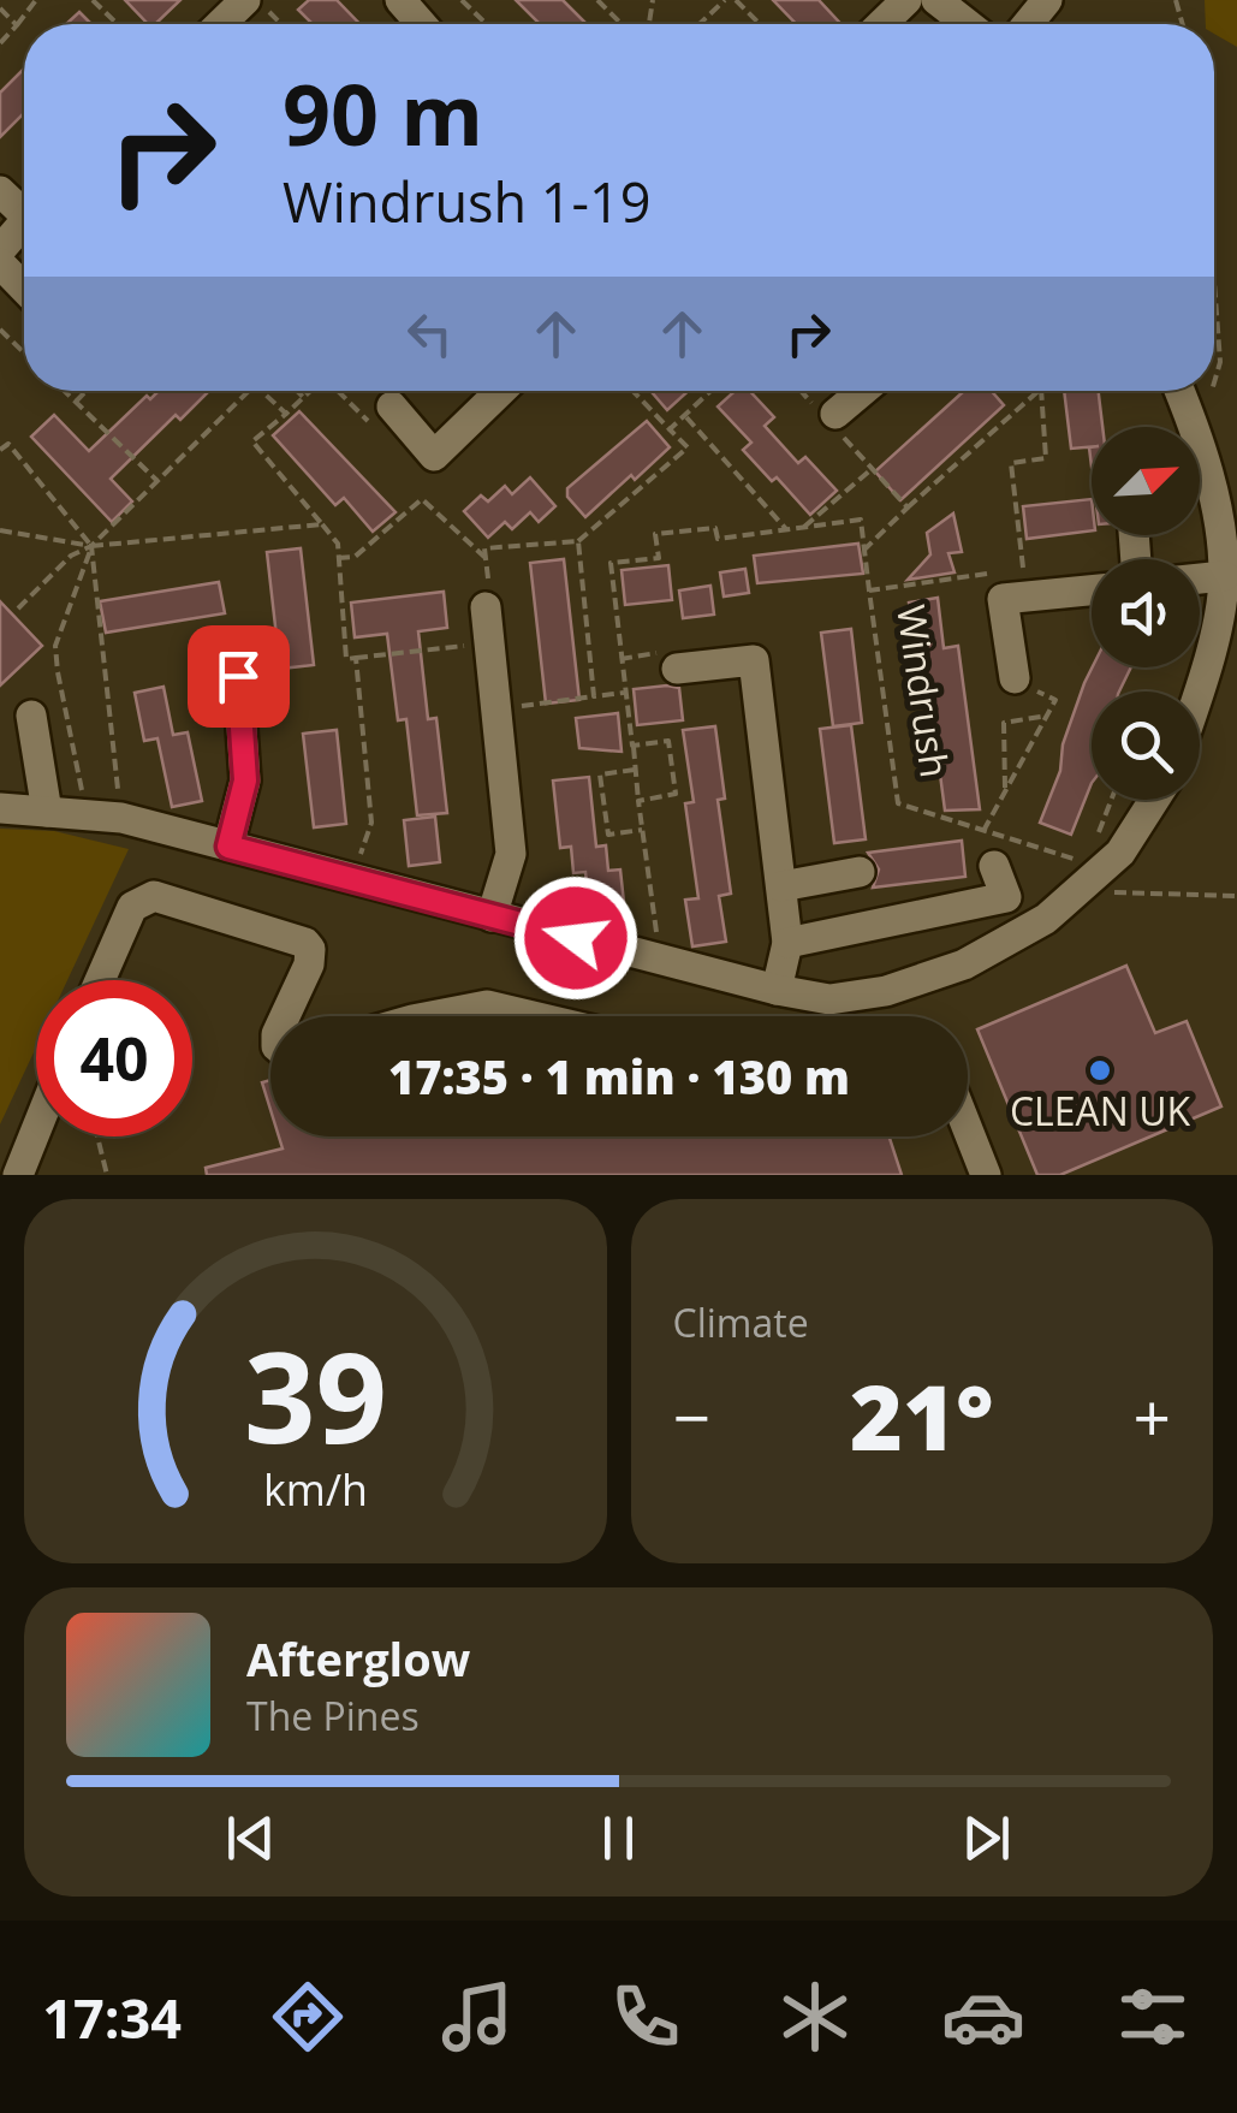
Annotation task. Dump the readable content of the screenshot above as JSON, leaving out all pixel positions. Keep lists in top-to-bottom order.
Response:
{
  "streets": {
    "path": ["Windrush"]
  },
  "places": ["CLEAN UK"],
  "north": "top right",
  "page": {
    "turn": ["90 m", "Windrush 1-19"],
    "limit": "40",
    "trip": "17:35 · 1 min · 130 m",
    "tile": "Climate",
    "heat": ["−", "21°", "+"],
    "song": ["Afterglow", "The Pines"],
    "tabs": "17:34",
    "gauge": ["39", "km/h"]
  }
}
